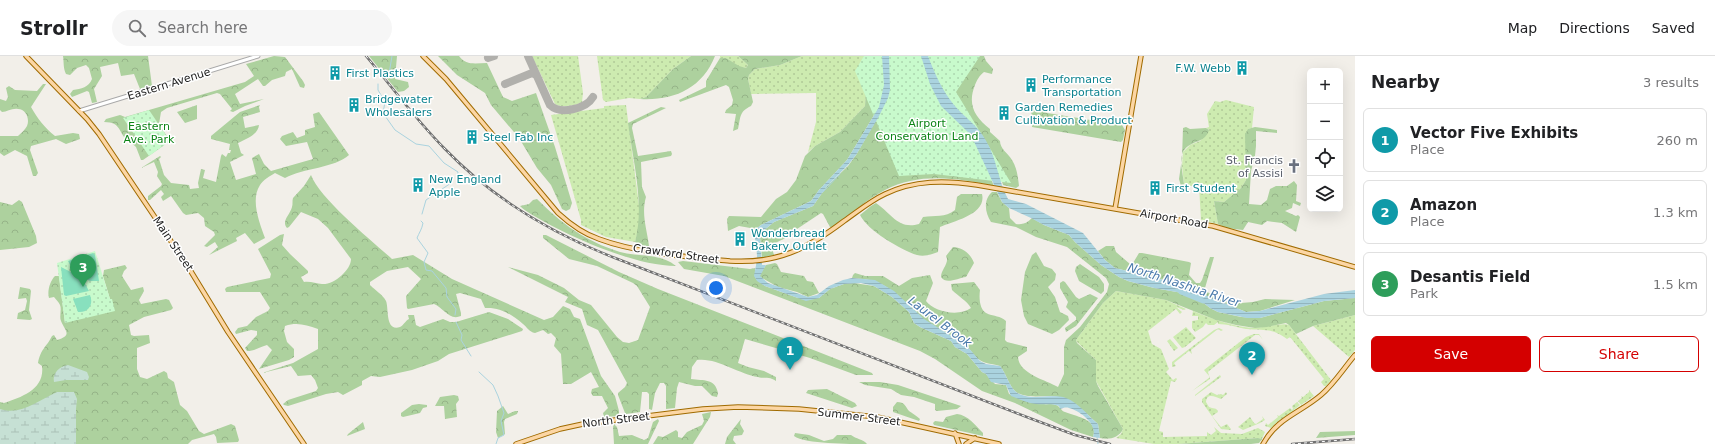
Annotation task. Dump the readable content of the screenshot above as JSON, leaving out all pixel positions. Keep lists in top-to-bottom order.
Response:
{
  "streets": {
    "main road": [
      "Airport Road",
      "Main Street",
      "Crawford Street",
      "Summer Street",
      "North Street"
    ],
    "street": ["Eastern Avenue"]
  },
  "crossings": [
    ["Eastern Avenue", "Main Street"],
    ["Airport Road", "Crawford Street"],
    ["Summer Street", "North Street"]
  ],
  "water": ["North Nashua River", "Laurel Brook"],
  "parks": ["Airport Conservation Land", "Eastern Ave. Park"],
  "places": {
    "building": [
      "F.W. Webb",
      "First Plastics",
      "Performance Transportation",
      "Bridgewater Wholesalers",
      "Garden Remedies Cultivation & Product",
      "Steel Fab Inc",
      "New England Apple",
      "First Student",
      "Wonderbread Bakery Outlet"
    ],
    "church": ["St. Francis of Assisi"]
  },
  "page": {
    "header": "Strollr",
    "search": "Search here",
    "nav": ["Map", "Directions", "Saved"],
    "heading": ["Nearby", "3 results"],
    "map_buttons": ["+", "−"],
    "list": [
      {
        "mark": "1",
        "name": "Vector Five Exhibits",
        "note": "Place",
        "value": "260 m"
      },
      {
        "mark": "2",
        "name": "Amazon",
        "note": "Place",
        "value": "1.3 km"
      },
      {
        "mark": "3",
        "name": "Desantis Field",
        "note": "Park",
        "value": "1.5 km"
      }
    ],
    "pins": ["3", "1", "2"],
    "buttons": ["Save", "Share"]
  }
}
